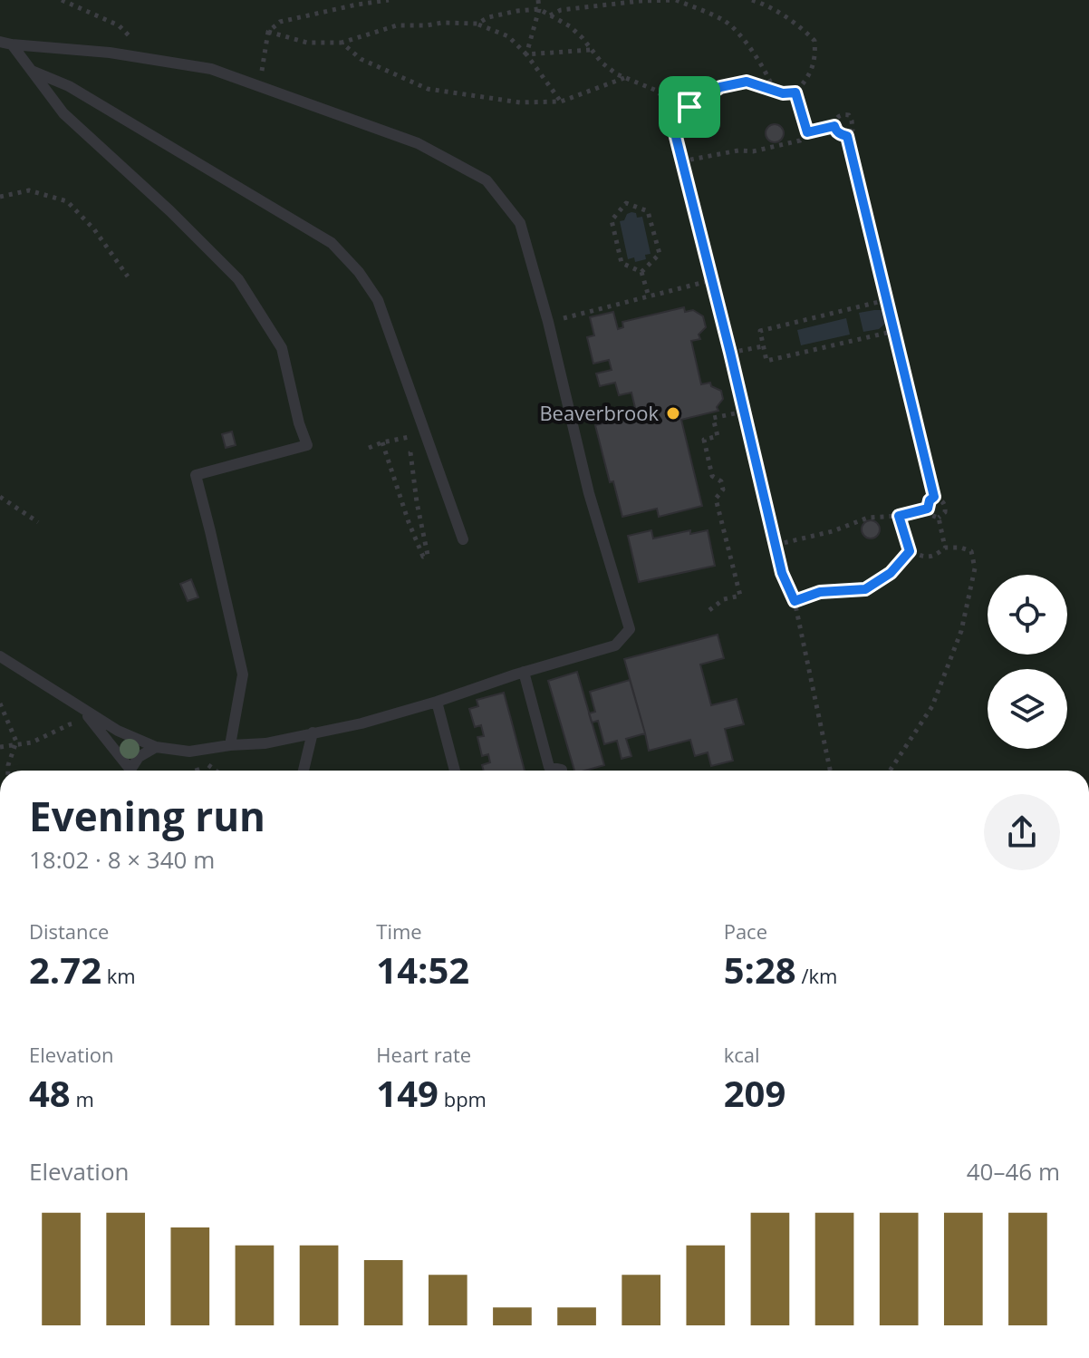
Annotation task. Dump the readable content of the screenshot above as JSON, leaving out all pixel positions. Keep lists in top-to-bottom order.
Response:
{
  "places": ["Beaverbrook"],
  "page": {
    "heading": ["Evening run", "18:02 · 8 × 340 m"],
    "stats": [
      ["Distance", "2.72 km"],
      ["Time", "14:52"],
      ["Pace", "5:28 /km"],
      ["Elevation", "48 m"],
      ["Heart rate", "149 bpm"],
      ["kcal", "209"]
    ],
    "chart": ["Elevation", "40–46 m"]
  }
}
